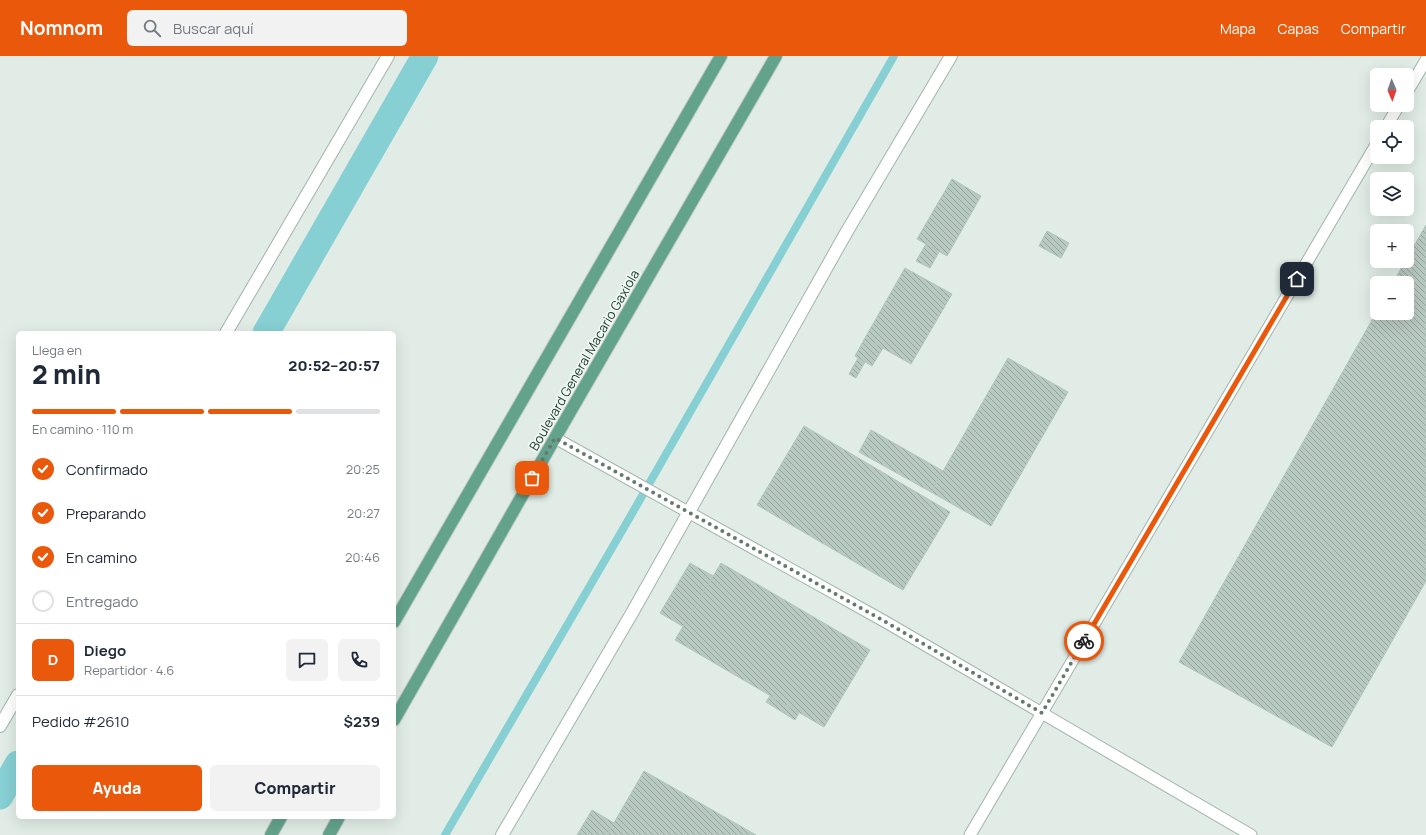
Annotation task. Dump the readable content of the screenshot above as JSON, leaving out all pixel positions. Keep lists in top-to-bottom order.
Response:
{
  "streets": {
    "main road": ["Boulevard General Macario Gaxiola"]
  },
  "north": "bottom",
  "page": {
    "header": "Nomnom",
    "search": "Buscar aquí",
    "nav": ["Mapa", "Capas", "Compartir"],
    "map_buttons": ["+", "−"],
    "heading": ["2 min", "Llega en", "20:52–20:57"],
    "panel": [
      "Diego",
      "Repartidor · 4.6",
      "Pedido #2610",
      "$239"
    ],
    "bar": "En camino · 110 m",
    "list": [
      ["Confirmado", "20:25"],
      ["Preparando", "20:27"],
      ["En camino", "20:46"],
      "Entregado"
    ],
    "round": "D",
    "buttons": ["Ayuda", "Compartir"]
  }
}
